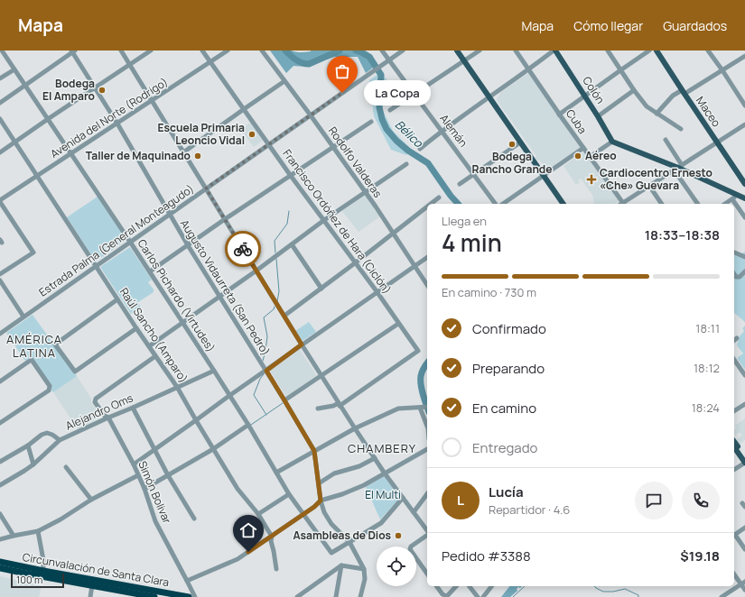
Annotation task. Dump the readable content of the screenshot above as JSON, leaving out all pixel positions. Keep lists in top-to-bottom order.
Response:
{
  "streets": {
    "highway": ["Circunvalación de Santa Clara"],
    "main road": ["Colón", "Maceo"],
    "street": [
      "Avenida del Norte (Rodrigo)",
      "Cuba",
      "Alemán",
      "Rodolfo Valderas",
      "Francisco Ordóñez de Hara (Ciclón)",
      "Estrada Palma (General Monteagudo)",
      "Augusto Vidaurreta (San Pedro)",
      "Carlos Pichardo (Virtudes)",
      "Raúl Sancho (Amparo)",
      "Alejandro Oms",
      "Simón Bolivar"
    ]
  },
  "crossings": [
    ["Avenida del Norte (Rodrigo)", "Francisco Ordóñez de Hara (Ciclón)"],
    ["Avenida del Norte (Rodrigo)", "Augusto Vidaurreta (San Pedro)"],
    ["Avenida del Norte (Rodrigo)", "Carlos Pichardo (Virtudes)"],
    ["Avenida del Norte (Rodrigo)", "Raúl Sancho (Amparo)"],
    ["Alemán", "Estrada Palma (General Monteagudo)"],
    ["Rodolfo Valderas", "Estrada Palma (General Monteagudo)"],
    ["Francisco Ordóñez de Hara (Ciclón)", "Estrada Palma (General Monteagudo)"],
    ["Estrada Palma (General Monteagudo)", "Augusto Vidaurreta (San Pedro)"],
    ["Estrada Palma (General Monteagudo)", "Carlos Pichardo (Virtudes)"],
    ["Estrada Palma (General Monteagudo)", "Raúl Sancho (Amparo)"],
    ["Augusto Vidaurreta (San Pedro)", "Carlos Pichardo (Virtudes)"],
    ["Carlos Pichardo (Virtudes)", "Alejandro Oms"],
    ["Raúl Sancho (Amparo)", "Alejandro Oms"],
    ["Raúl Sancho (Amparo)", "Simón Bolivar"],
    ["Alejandro Oms", "Simón Bolivar"]
  ],
  "districts": ["AMÉRICA LATINA", "CHAMBERY"],
  "water": ["Bélico"],
  "parks": ["El Multi"],
  "places": {
    "other": [
      "Bodega El Amparo",
      "La Copa",
      "Escuela Primaria Leoncio Vidal",
      "Bodega Rancho Grande",
      "Taller de Maquinado",
      "Aéreo",
      "Asambleas de Dios"
    ],
    "health": ["Cardiocentro Ernesto «Che» Guevara"]
  },
  "scale_bar": "100 m",
  "page": {
    "header": "Mapa",
    "nav": ["Mapa", "Cómo llegar", "Guardados"],
    "bubble": "La Copa",
    "heading": ["4 min", "Llega en", "18:33–18:38"],
    "panel": [
      "Lucía",
      "Repartidor · 4.6",
      "Pedido #3388",
      "$19.18"
    ],
    "bar": "En camino · 730 m",
    "list": [
      ["Confirmado", "18:11"],
      ["Preparando", "18:12"],
      ["En camino", "18:24"],
      "Entregado"
    ],
    "round": "L",
    "scale": "100 m"
  }
}
